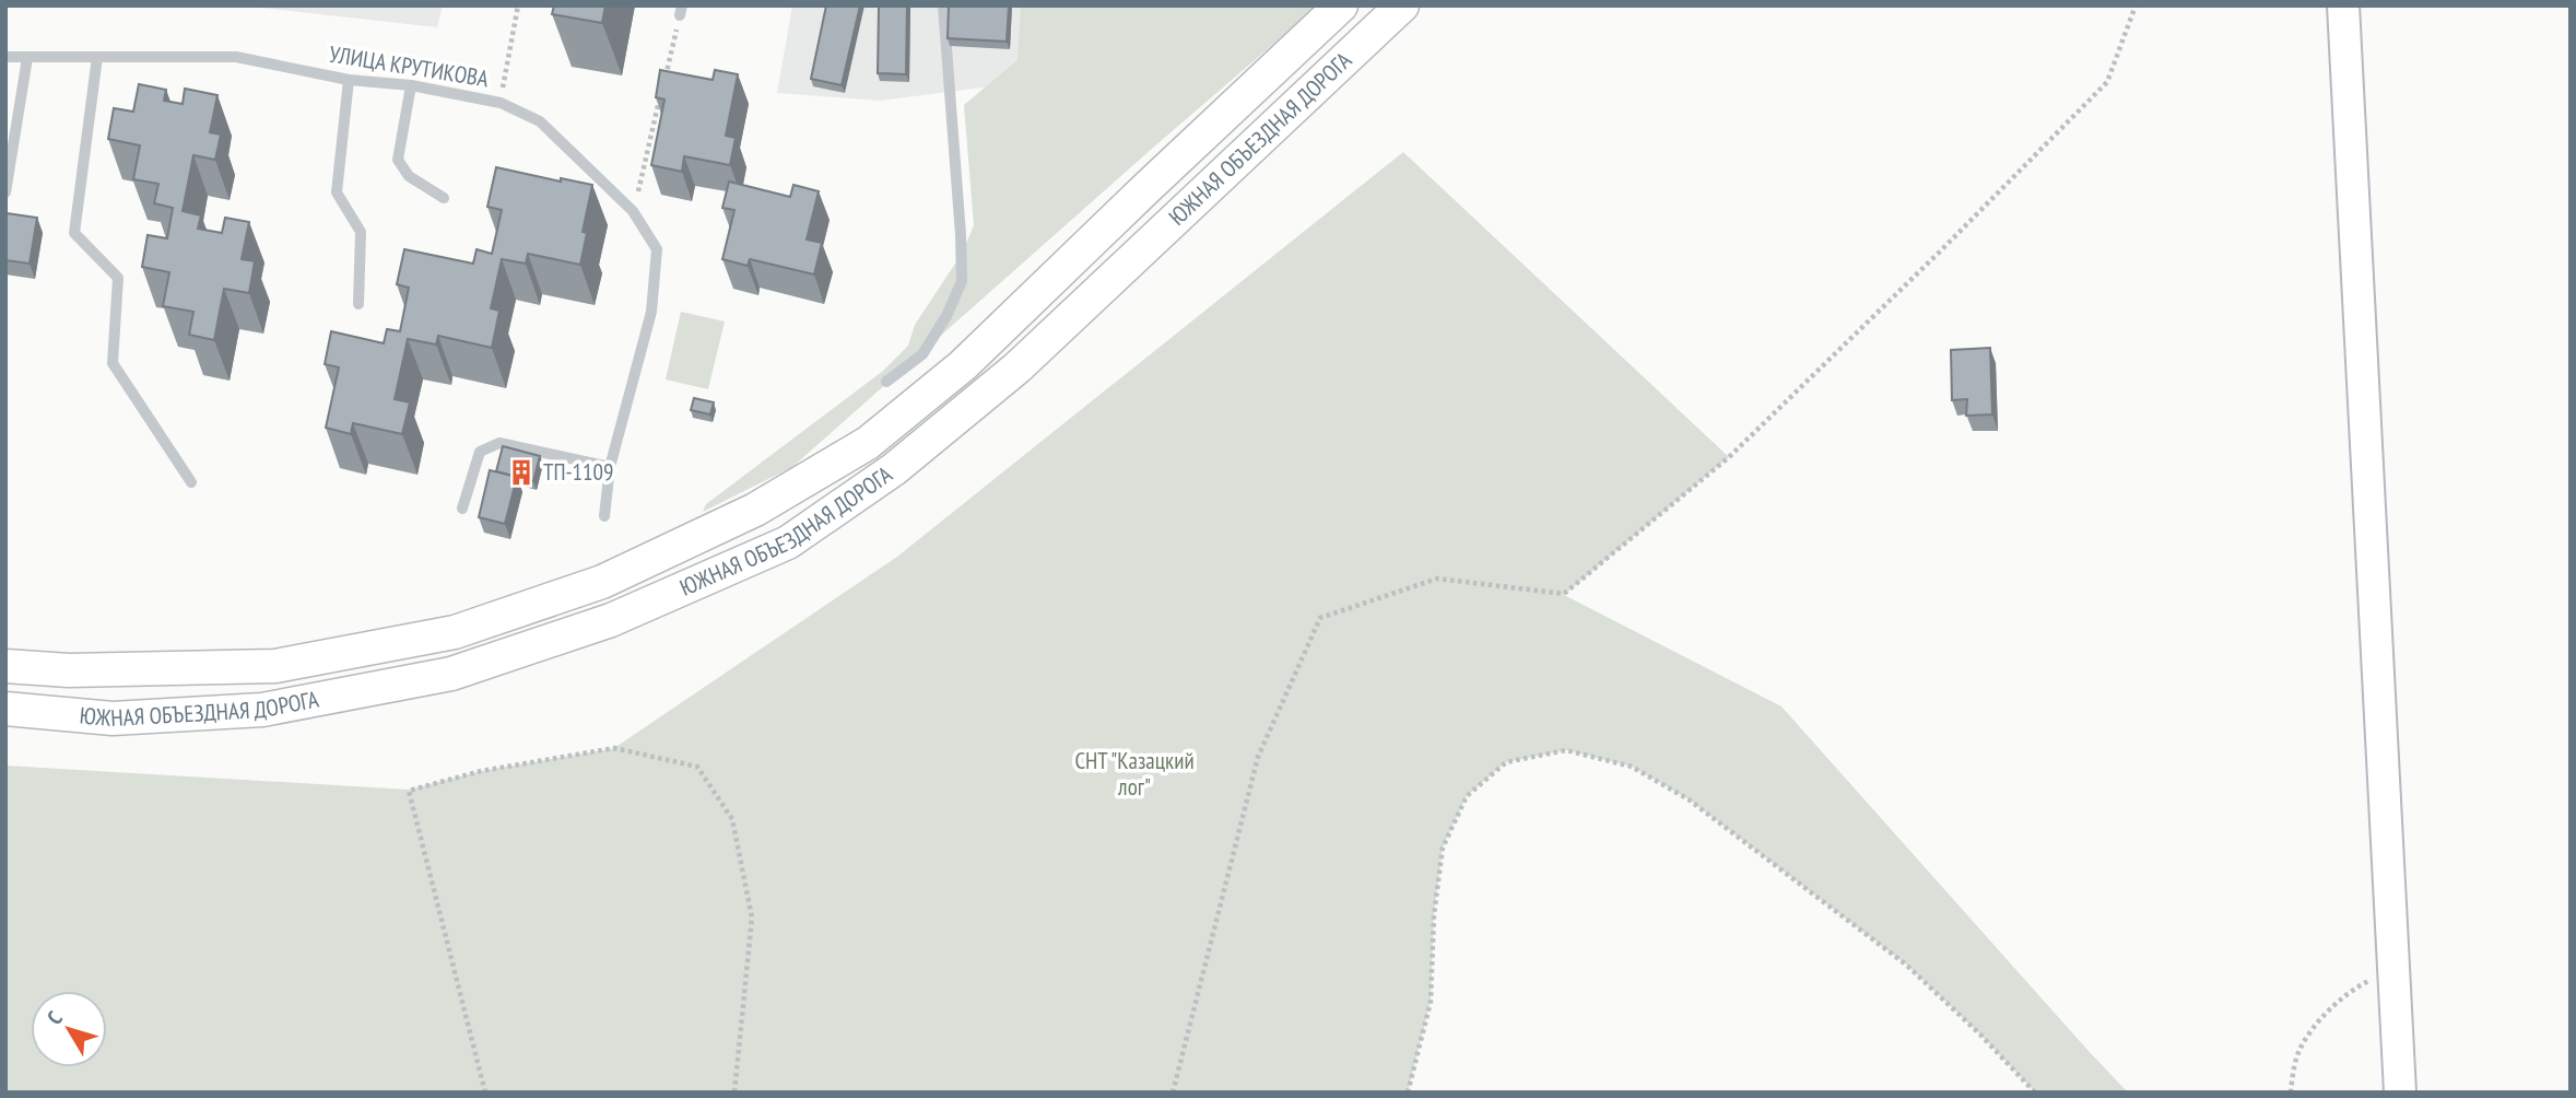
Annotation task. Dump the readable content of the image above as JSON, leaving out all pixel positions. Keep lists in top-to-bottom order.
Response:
{
  "streets": {
    "main road": ["ЮЖНАЯ ОБЪЕЗДНАЯ ДОРОГА"],
    "lane": ["УЛИЦА КРУТИКОВА"]
  },
  "parks": ["СНТ \"Казацкий лог\""],
  "places": {
    "building": ["ТП-1109"]
  },
  "north": "top left"
}
